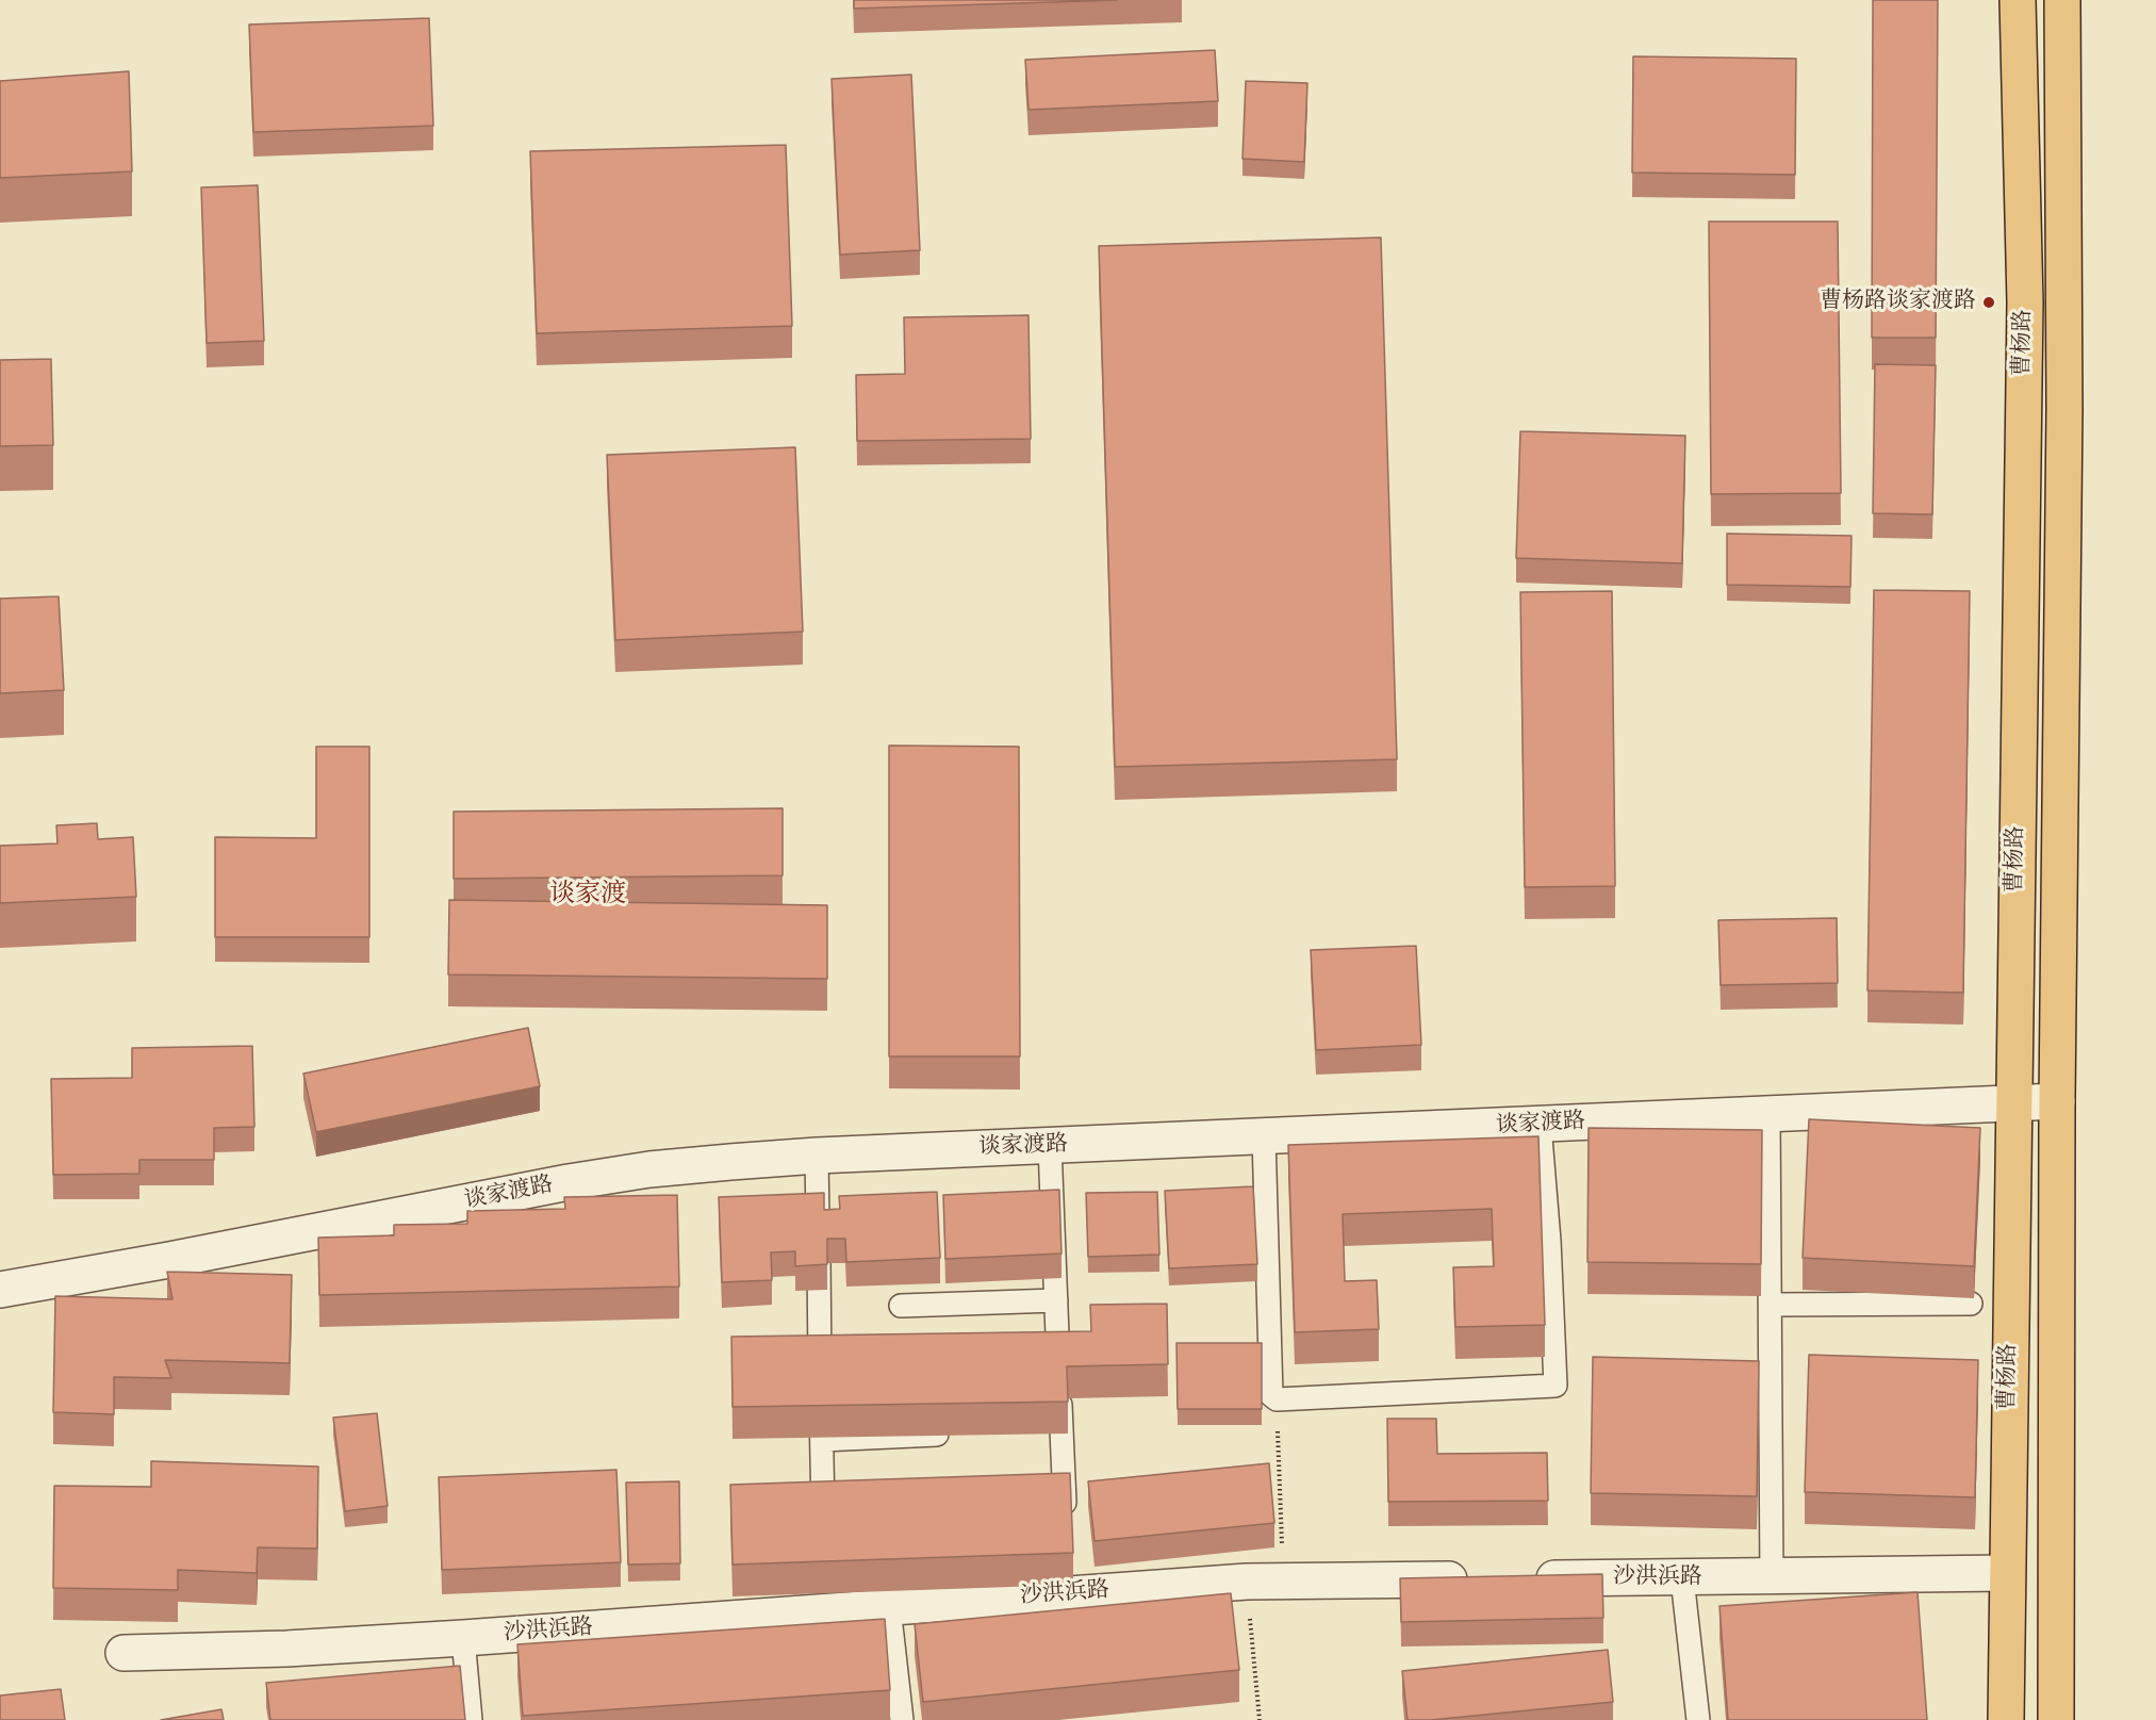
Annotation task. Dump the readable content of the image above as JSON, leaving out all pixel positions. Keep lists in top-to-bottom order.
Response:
{
  "streets": {
    "main road": ["曹杨路"],
    "street": ["谈家渡路", "沙洪浜路"]
  },
  "crossings": [
    ["曹杨路", "谈家渡路"],
    ["曹杨路", "沙洪浜路"]
  ],
  "districts": ["谈家渡"],
  "places": ["曹杨路谈家渡路"]
}
